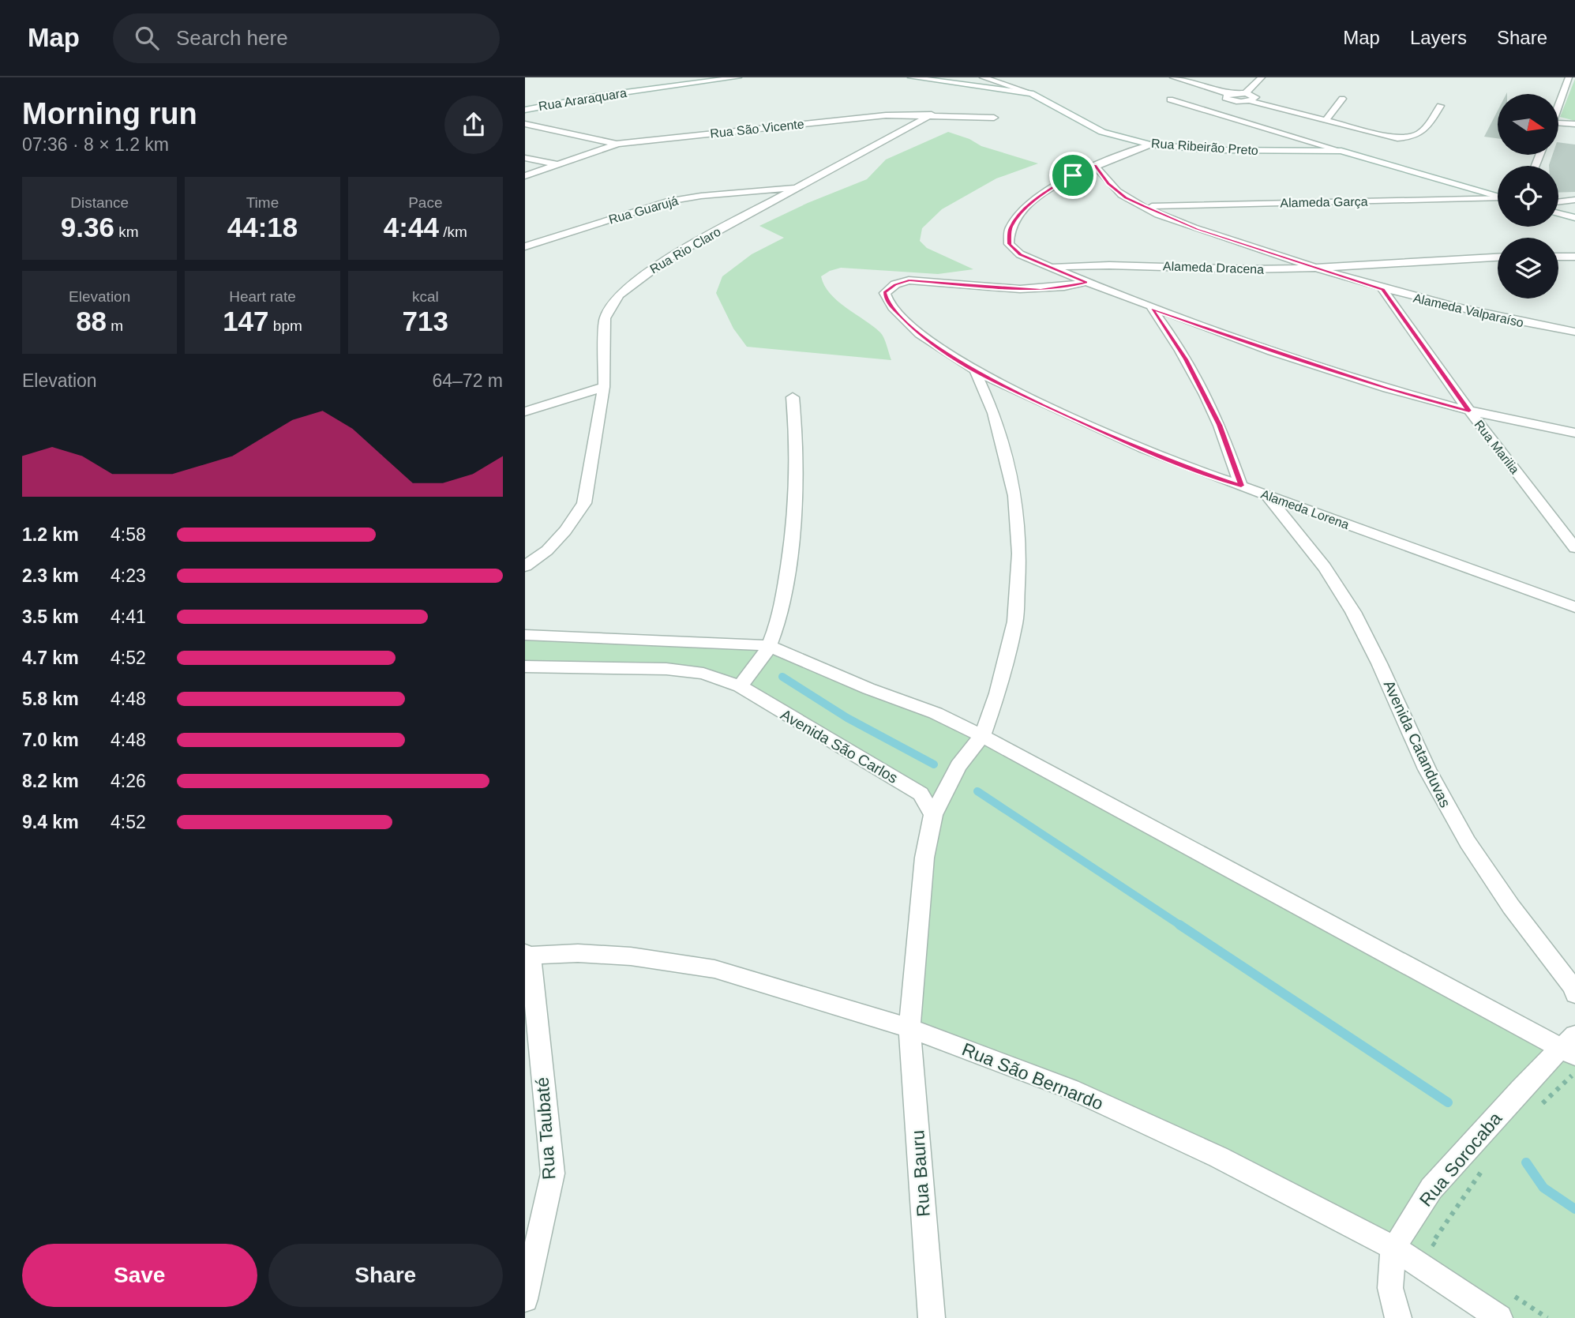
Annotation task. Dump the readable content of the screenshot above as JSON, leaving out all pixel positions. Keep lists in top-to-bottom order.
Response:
{
  "streets": {
    "street": [
      "Rua Araraquara",
      "Rua São Vicente",
      "Rua Ribeirão Preto",
      "Alameda Garça",
      "Rua Guarujá",
      "Rua Rio Claro",
      "Alameda Dracena",
      "Alameda Valparaíso",
      "Rua Marilia",
      "Alameda Lorena",
      "Avenida Catanduvas",
      "Avenida São Carlos",
      "Rua São Bernardo",
      "Rua Taubaté",
      "Rua Sorocaba",
      "Rua Bauru"
    ]
  },
  "crossings": [
    ["Rua São Vicente", "Rua Rio Claro"],
    ["Alameda Garça", "Alameda Valparaíso"],
    ["Rua Guarujá", "Rua Rio Claro"],
    ["Alameda Dracena", "Alameda Valparaíso"],
    ["Alameda Valparaíso", "Rua Marilia"],
    ["Alameda Lorena", "Avenida Catanduvas"],
    ["Rua São Bernardo", "Rua Taubaté"],
    ["Rua São Bernardo", "Rua Sorocaba"],
    ["Rua São Bernardo", "Rua Bauru"]
  ],
  "north": "right",
  "page": {
    "header": "Map",
    "search": "Search here",
    "nav": ["Map", "Layers", "Share"],
    "heading": ["Morning run", "07:36 · 8 × 1.2 km"],
    "stats": [
      ["Distance", "9.36 km"],
      ["Time", "44:18"],
      ["Pace", "4:44 /km"],
      ["Elevation", "88 m"],
      ["Heart rate", "147 bpm"],
      ["kcal", "713"]
    ],
    "chart": ["Elevation", "64–72 m"],
    "list": [
      {
        "name": "1.2 km",
        "note": "4:58"
      },
      {
        "name": "2.3 km",
        "note": "4:23"
      },
      {
        "name": "3.5 km",
        "note": "4:41"
      },
      {
        "name": "4.7 km",
        "note": "4:52"
      },
      {
        "name": "5.8 km",
        "note": "4:48"
      },
      {
        "name": "7.0 km",
        "note": "4:48"
      },
      {
        "name": "8.2 km",
        "note": "4:26"
      },
      {
        "name": "9.4 km",
        "note": "4:52"
      }
    ],
    "buttons": ["Save", "Share"]
  }
}
